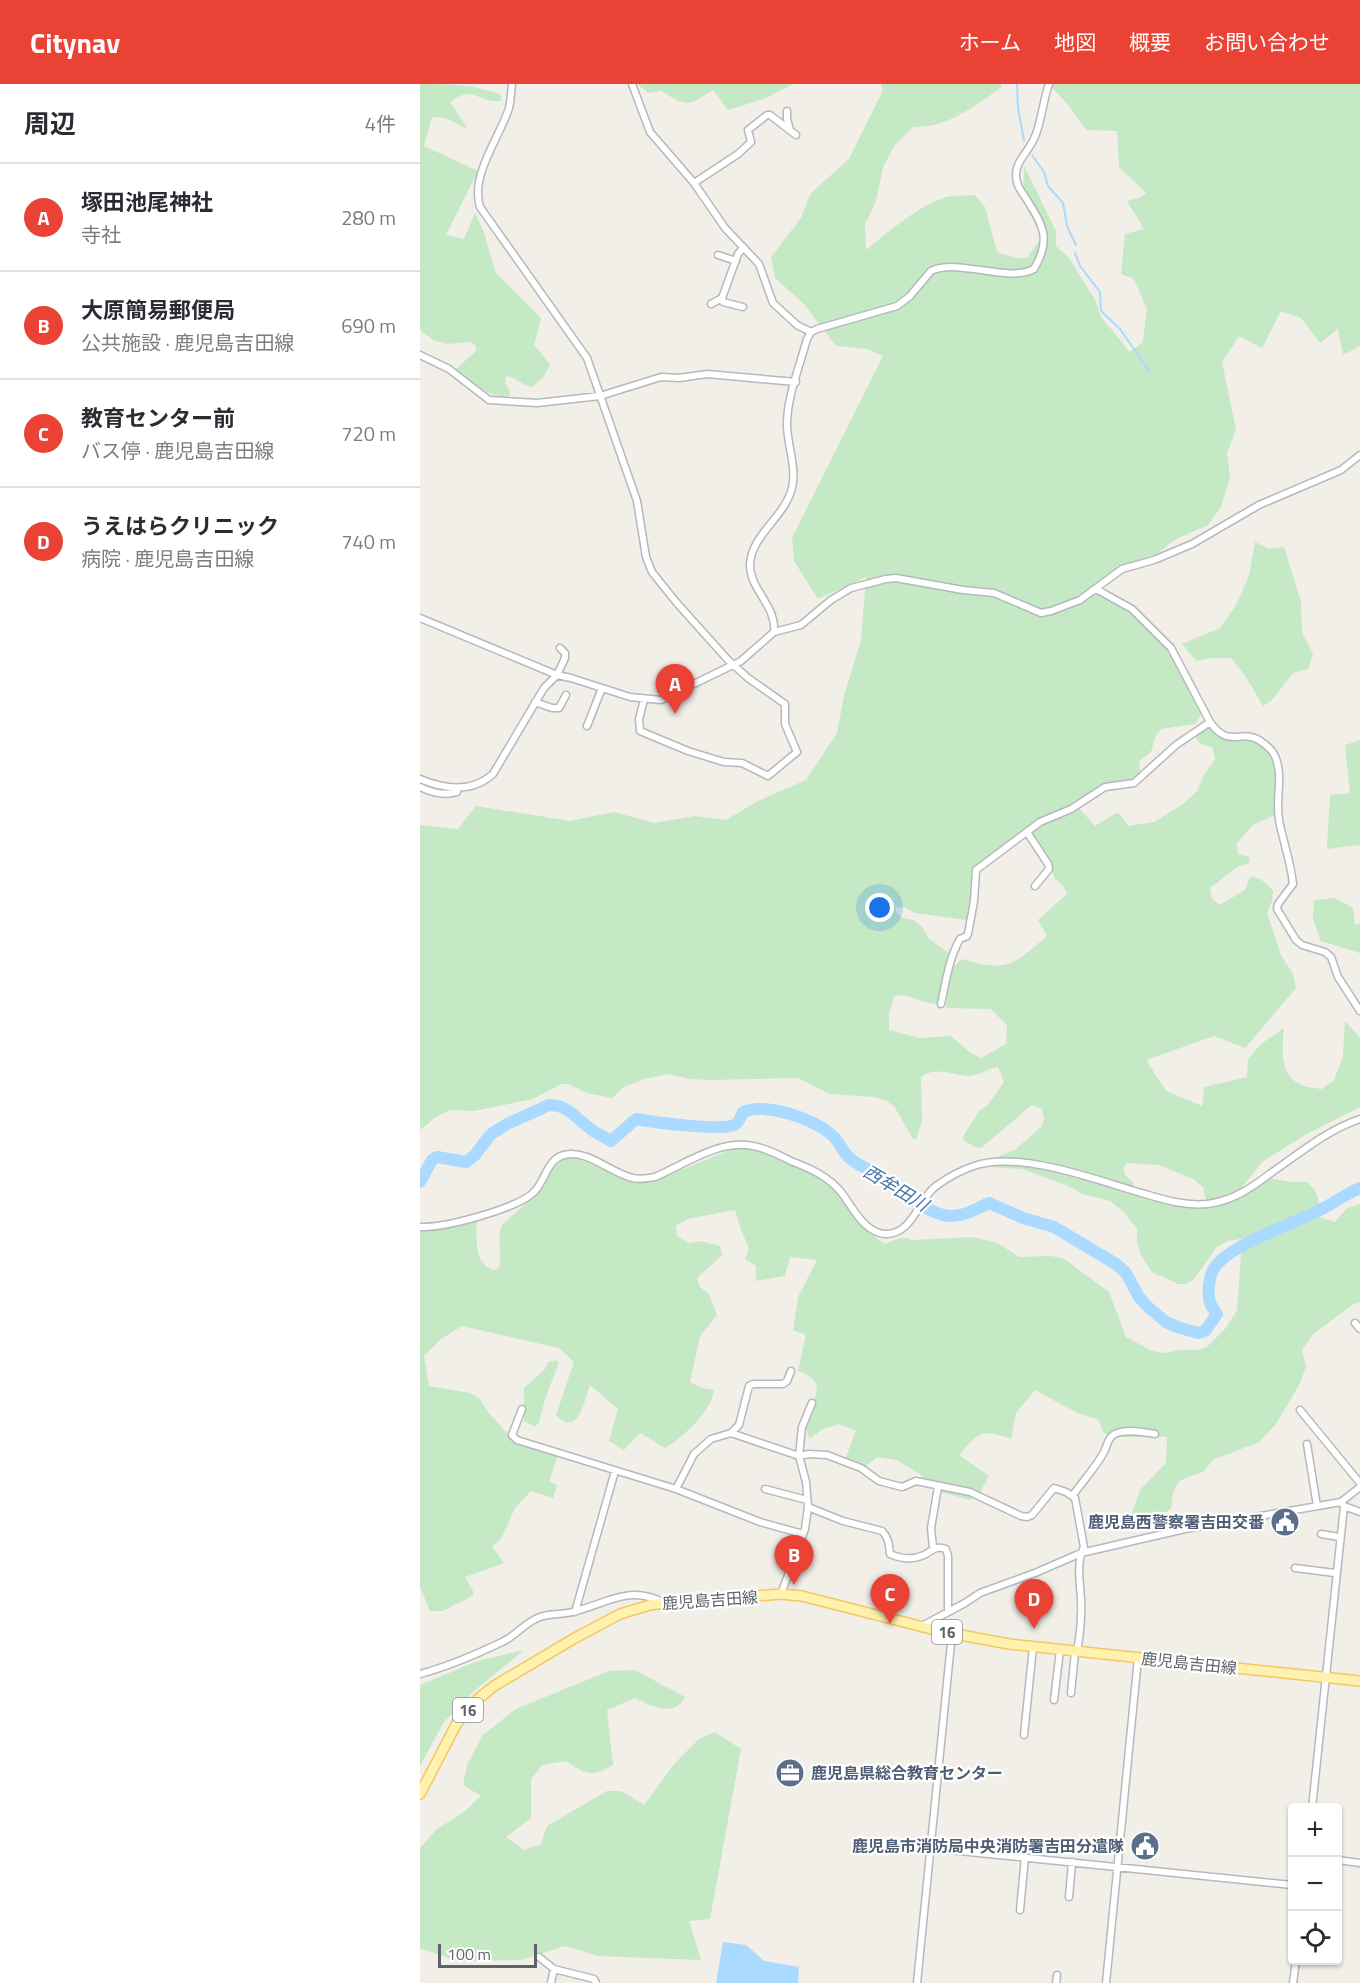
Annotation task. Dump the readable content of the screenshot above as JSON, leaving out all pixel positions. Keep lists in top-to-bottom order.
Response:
{
  "streets": {
    "main road": ["鹿児島吉田線", "16"]
  },
  "water": ["西牟田川"],
  "places": {
    "public building": ["鹿児島西警察署吉田交番", "鹿児島市消防局中央消防署吉田分遣隊"],
    "office": ["鹿児島県総合教育センター"]
  },
  "scale_bar": "100 m",
  "page": {
    "header": "Citynav",
    "nav": [
      "ホーム",
      "地図",
      "概要",
      "お問い合わせ"
    ],
    "heading": ["周辺", "4件"],
    "list": [
      {
        "mark": "A",
        "name": "塚田池尾神社",
        "note": "寺社",
        "value": "280 m"
      },
      {
        "mark": "B",
        "name": "大原簡易郵便局",
        "note": "公共施設 · 鹿児島吉田線",
        "value": "690 m"
      },
      {
        "mark": "C",
        "name": "教育センター前",
        "note": "バス停 · 鹿児島吉田線",
        "value": "720 m"
      },
      {
        "mark": "D",
        "name": "うえはらクリニック",
        "note": "病院 · 鹿児島吉田線",
        "value": "740 m"
      }
    ],
    "pins": [
      "A",
      "B",
      "C",
      "D"
    ],
    "map_buttons": ["+", "−"],
    "scale": "100 m"
  }
}
